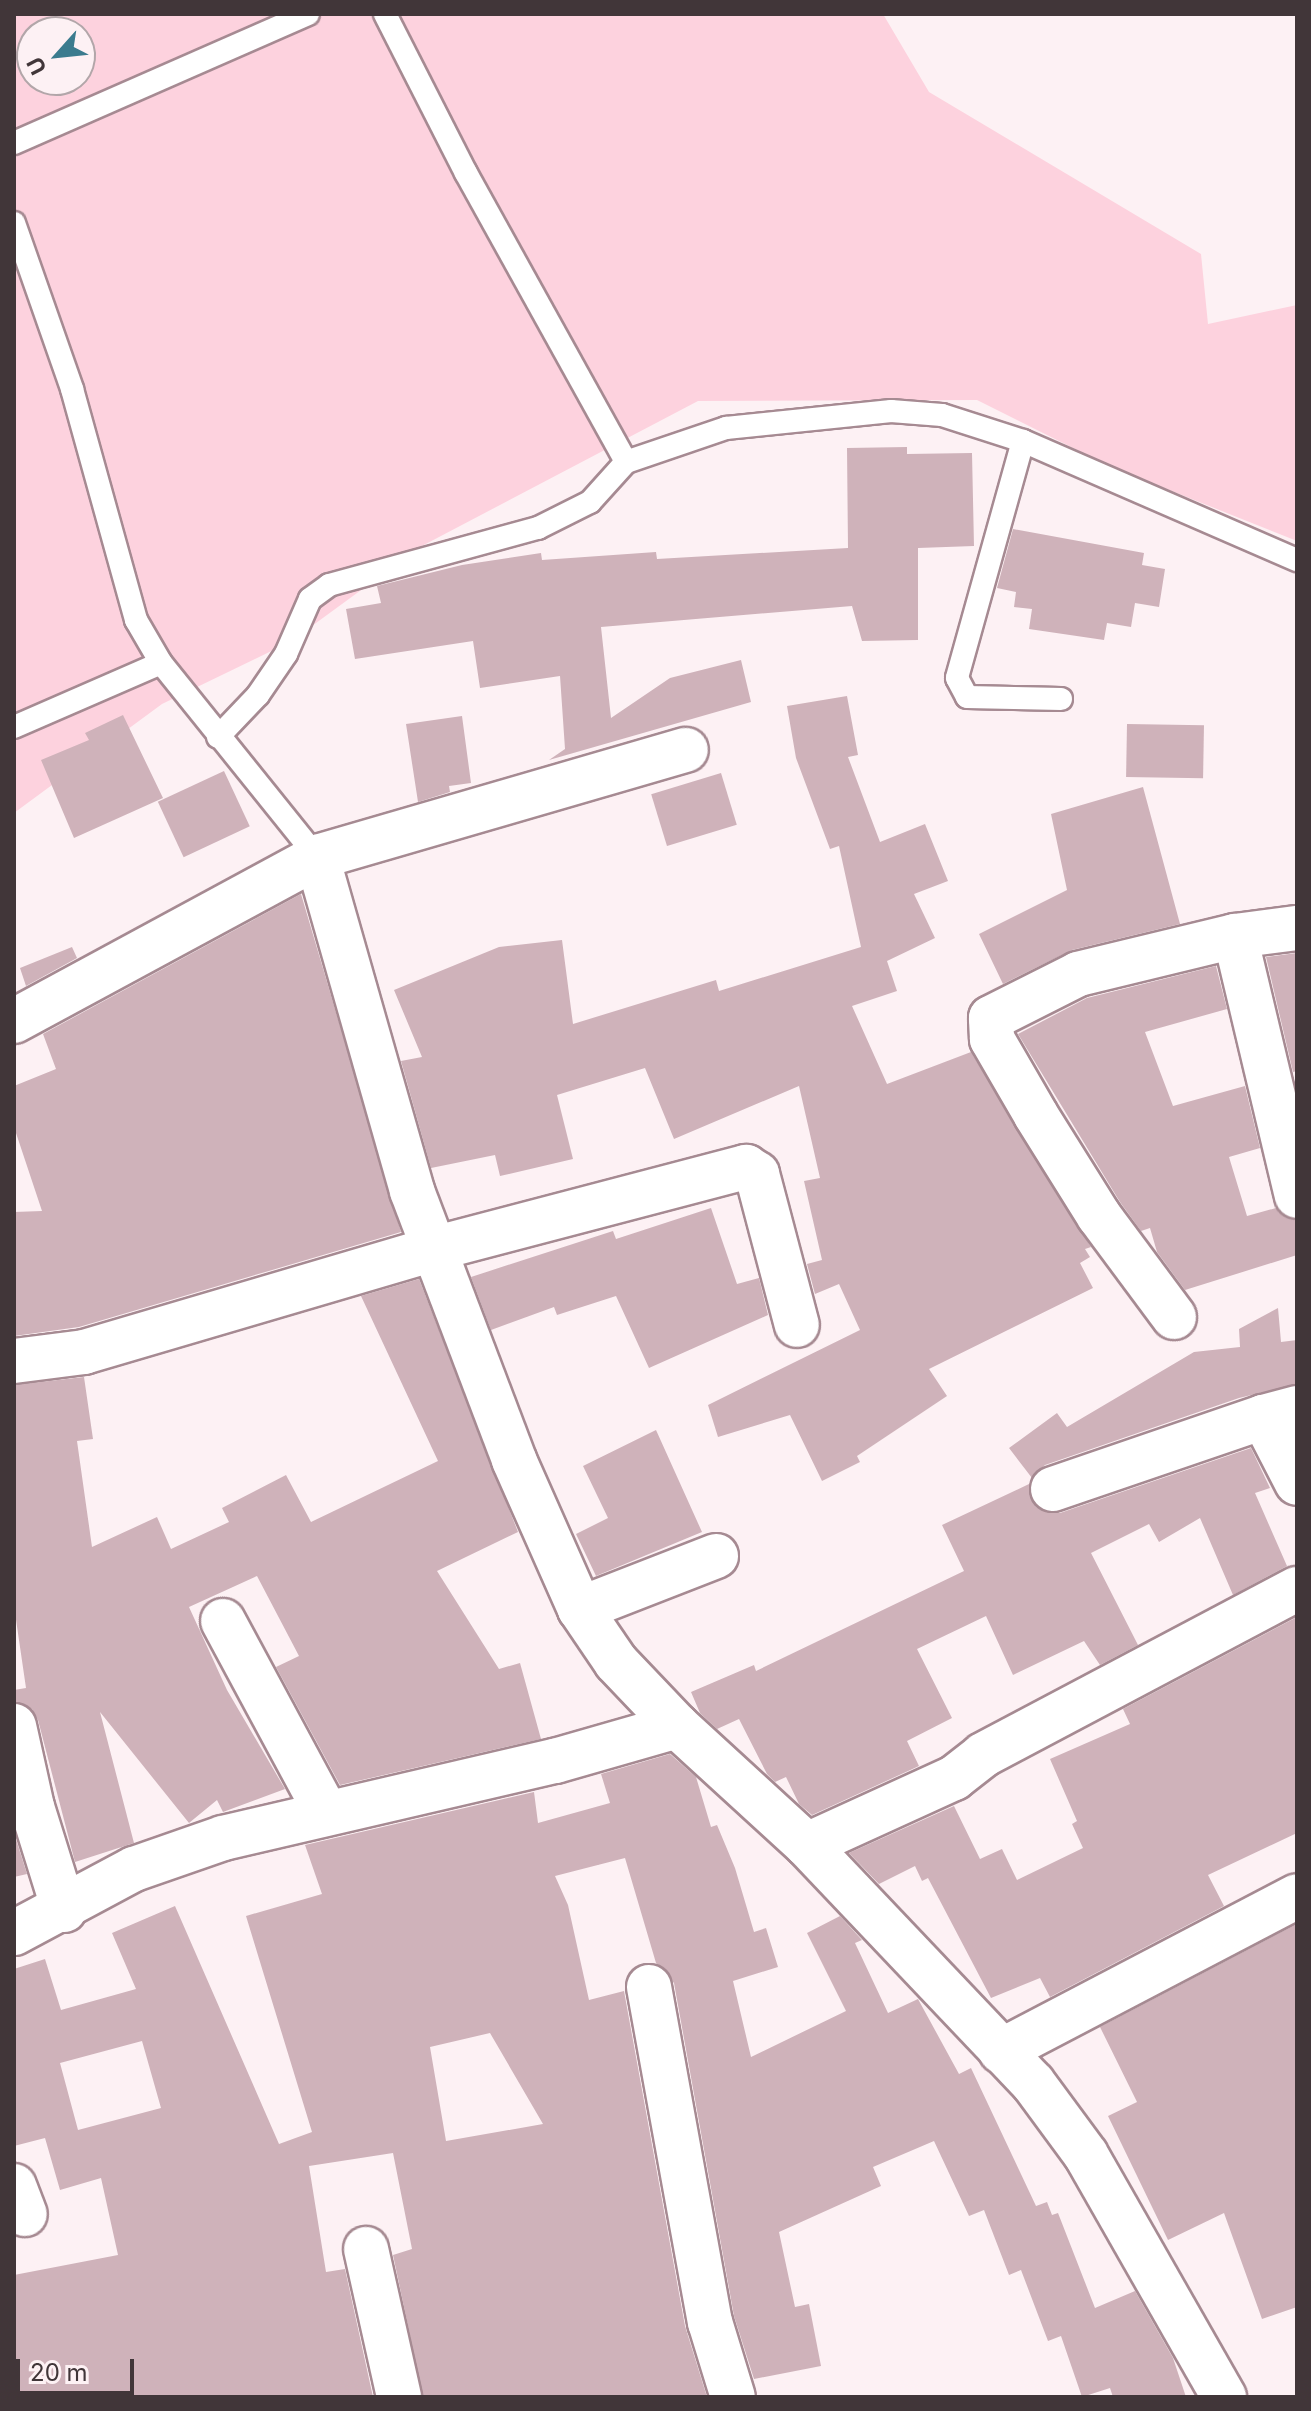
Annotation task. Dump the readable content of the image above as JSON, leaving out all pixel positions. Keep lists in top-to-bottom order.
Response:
{
  "scale_bar": "20 m",
  "north": "bottom left"
}
